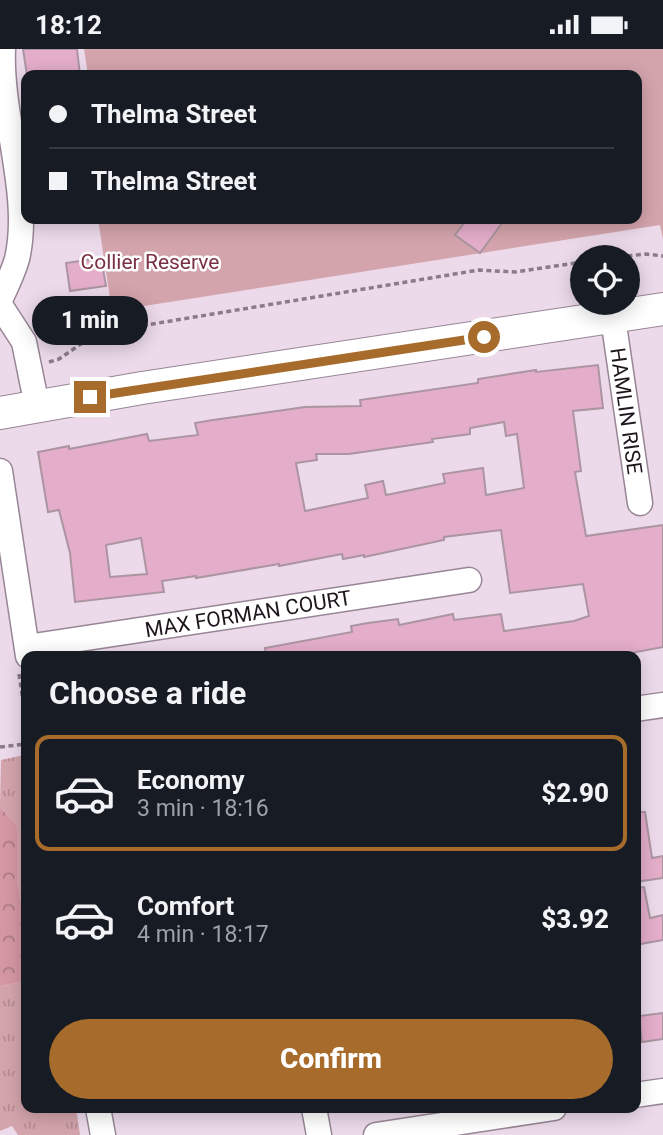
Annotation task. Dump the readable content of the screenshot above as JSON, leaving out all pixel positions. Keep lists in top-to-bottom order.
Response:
{
  "streets": {
    "street": ["HAMLIN RISE", "MAX FORMAN COURT"]
  },
  "parks": ["Collier Reserve"],
  "page": {
    "status": "18:12",
    "banner": ["Thelma Street", "Thelma Street"],
    "bubble": "1 min",
    "heading": "Choose a ride",
    "list": [
      {
        "name": "Economy",
        "note": "3 min · 18:16",
        "value": "$2.90"
      },
      {
        "name": "Comfort",
        "note": "4 min · 18:17",
        "value": "$3.92"
      }
    ],
    "buttons": "Confirm"
  }
}
